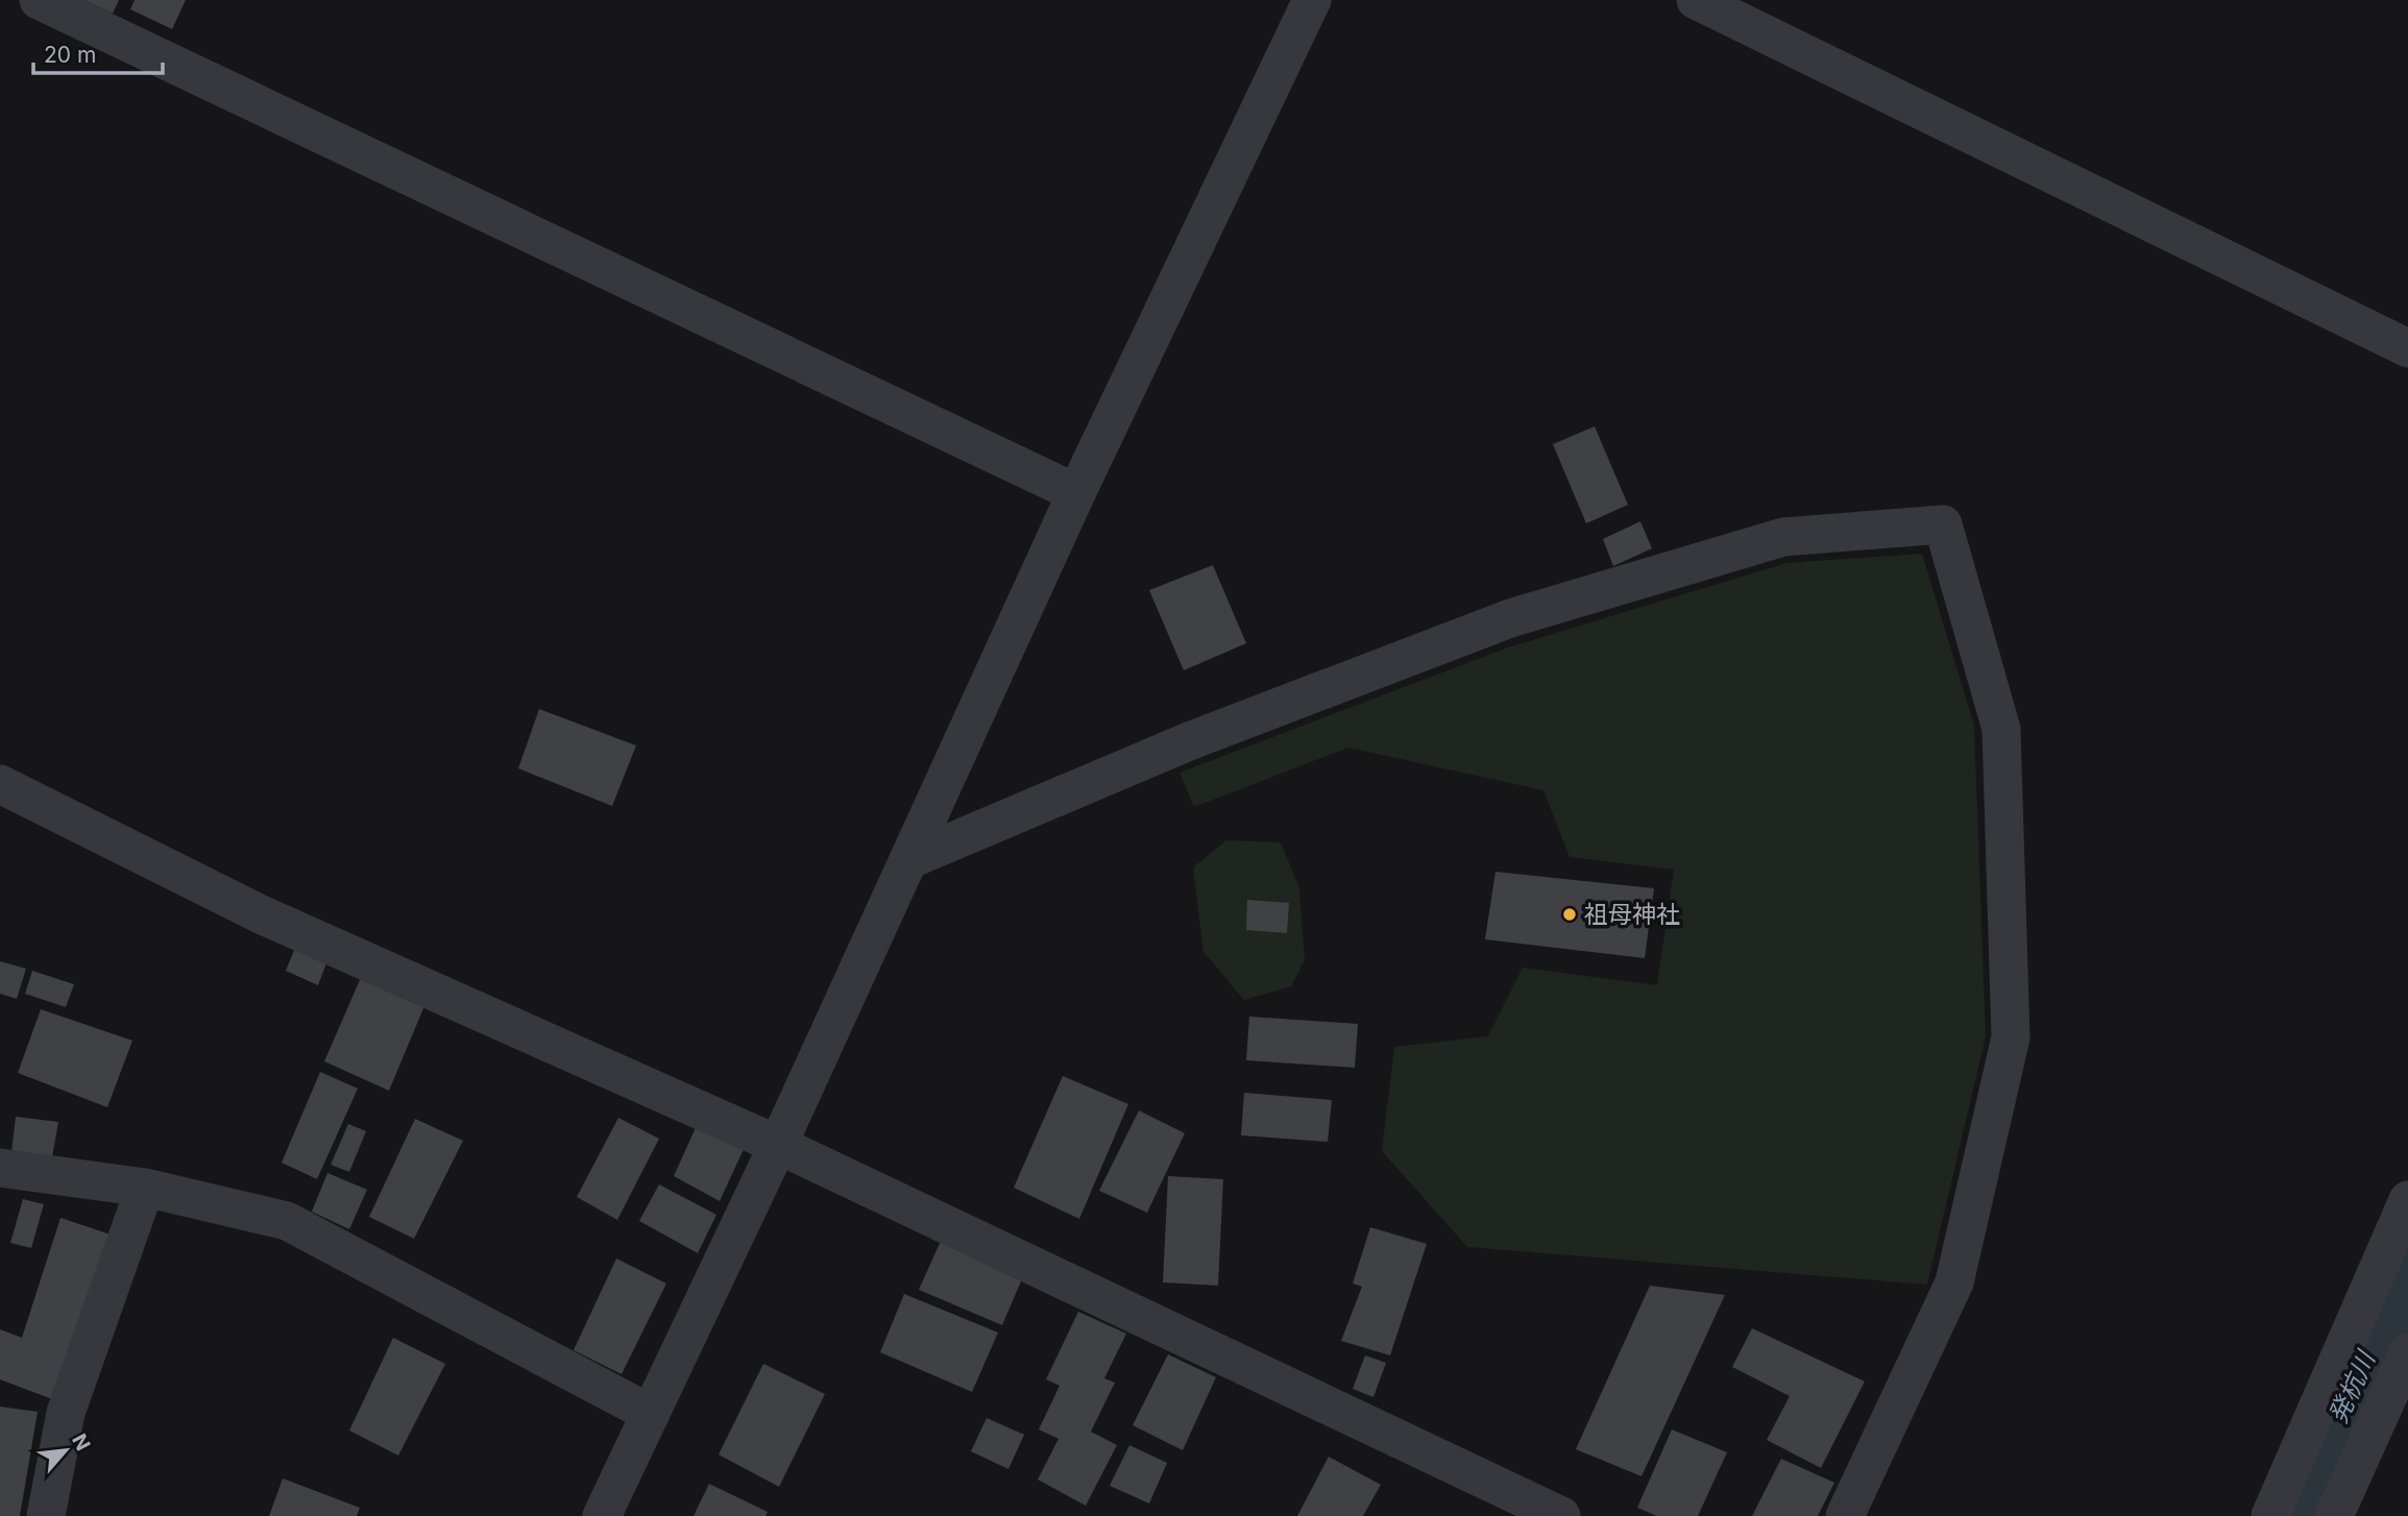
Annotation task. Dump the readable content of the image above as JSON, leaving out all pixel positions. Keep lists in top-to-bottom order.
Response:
{
  "water": ["発杭川"],
  "places": ["祖母神社"],
  "scale_bar": "20 m",
  "north": "top right"
}
